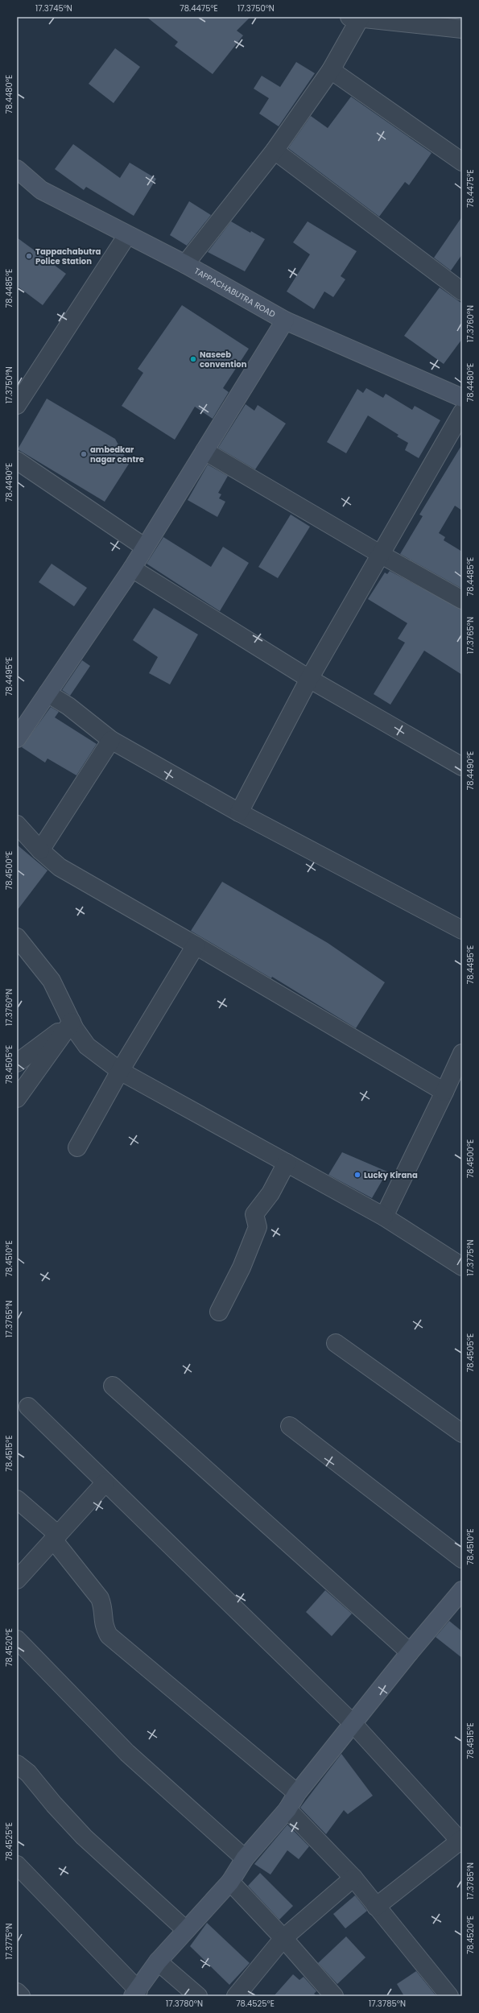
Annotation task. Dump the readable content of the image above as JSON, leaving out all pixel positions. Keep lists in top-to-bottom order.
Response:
{
  "streets": {
    "street": ["TAPPACHABUTRA ROAD"]
  },
  "places": [
    "Tappachabutra Police Station",
    "Naseeb convention",
    "ambedkar nagar centre",
    "Lucky Kirana"
  ],
  "coordinates": [
    "17.3745°N",
    "78.4475°E",
    "17.3750°N",
    "78.4480°E",
    "78.4485°E",
    "17.3760°N",
    "78.4490°E",
    "17.3765°N",
    "78.4495°E",
    "78.4500°E",
    "78.4505°E",
    "17.3775°N",
    "78.4510°E",
    "78.4515°E",
    "78.4520°E",
    "78.4525°E",
    "17.3785°N",
    "17.3780°N"
  ]
}
